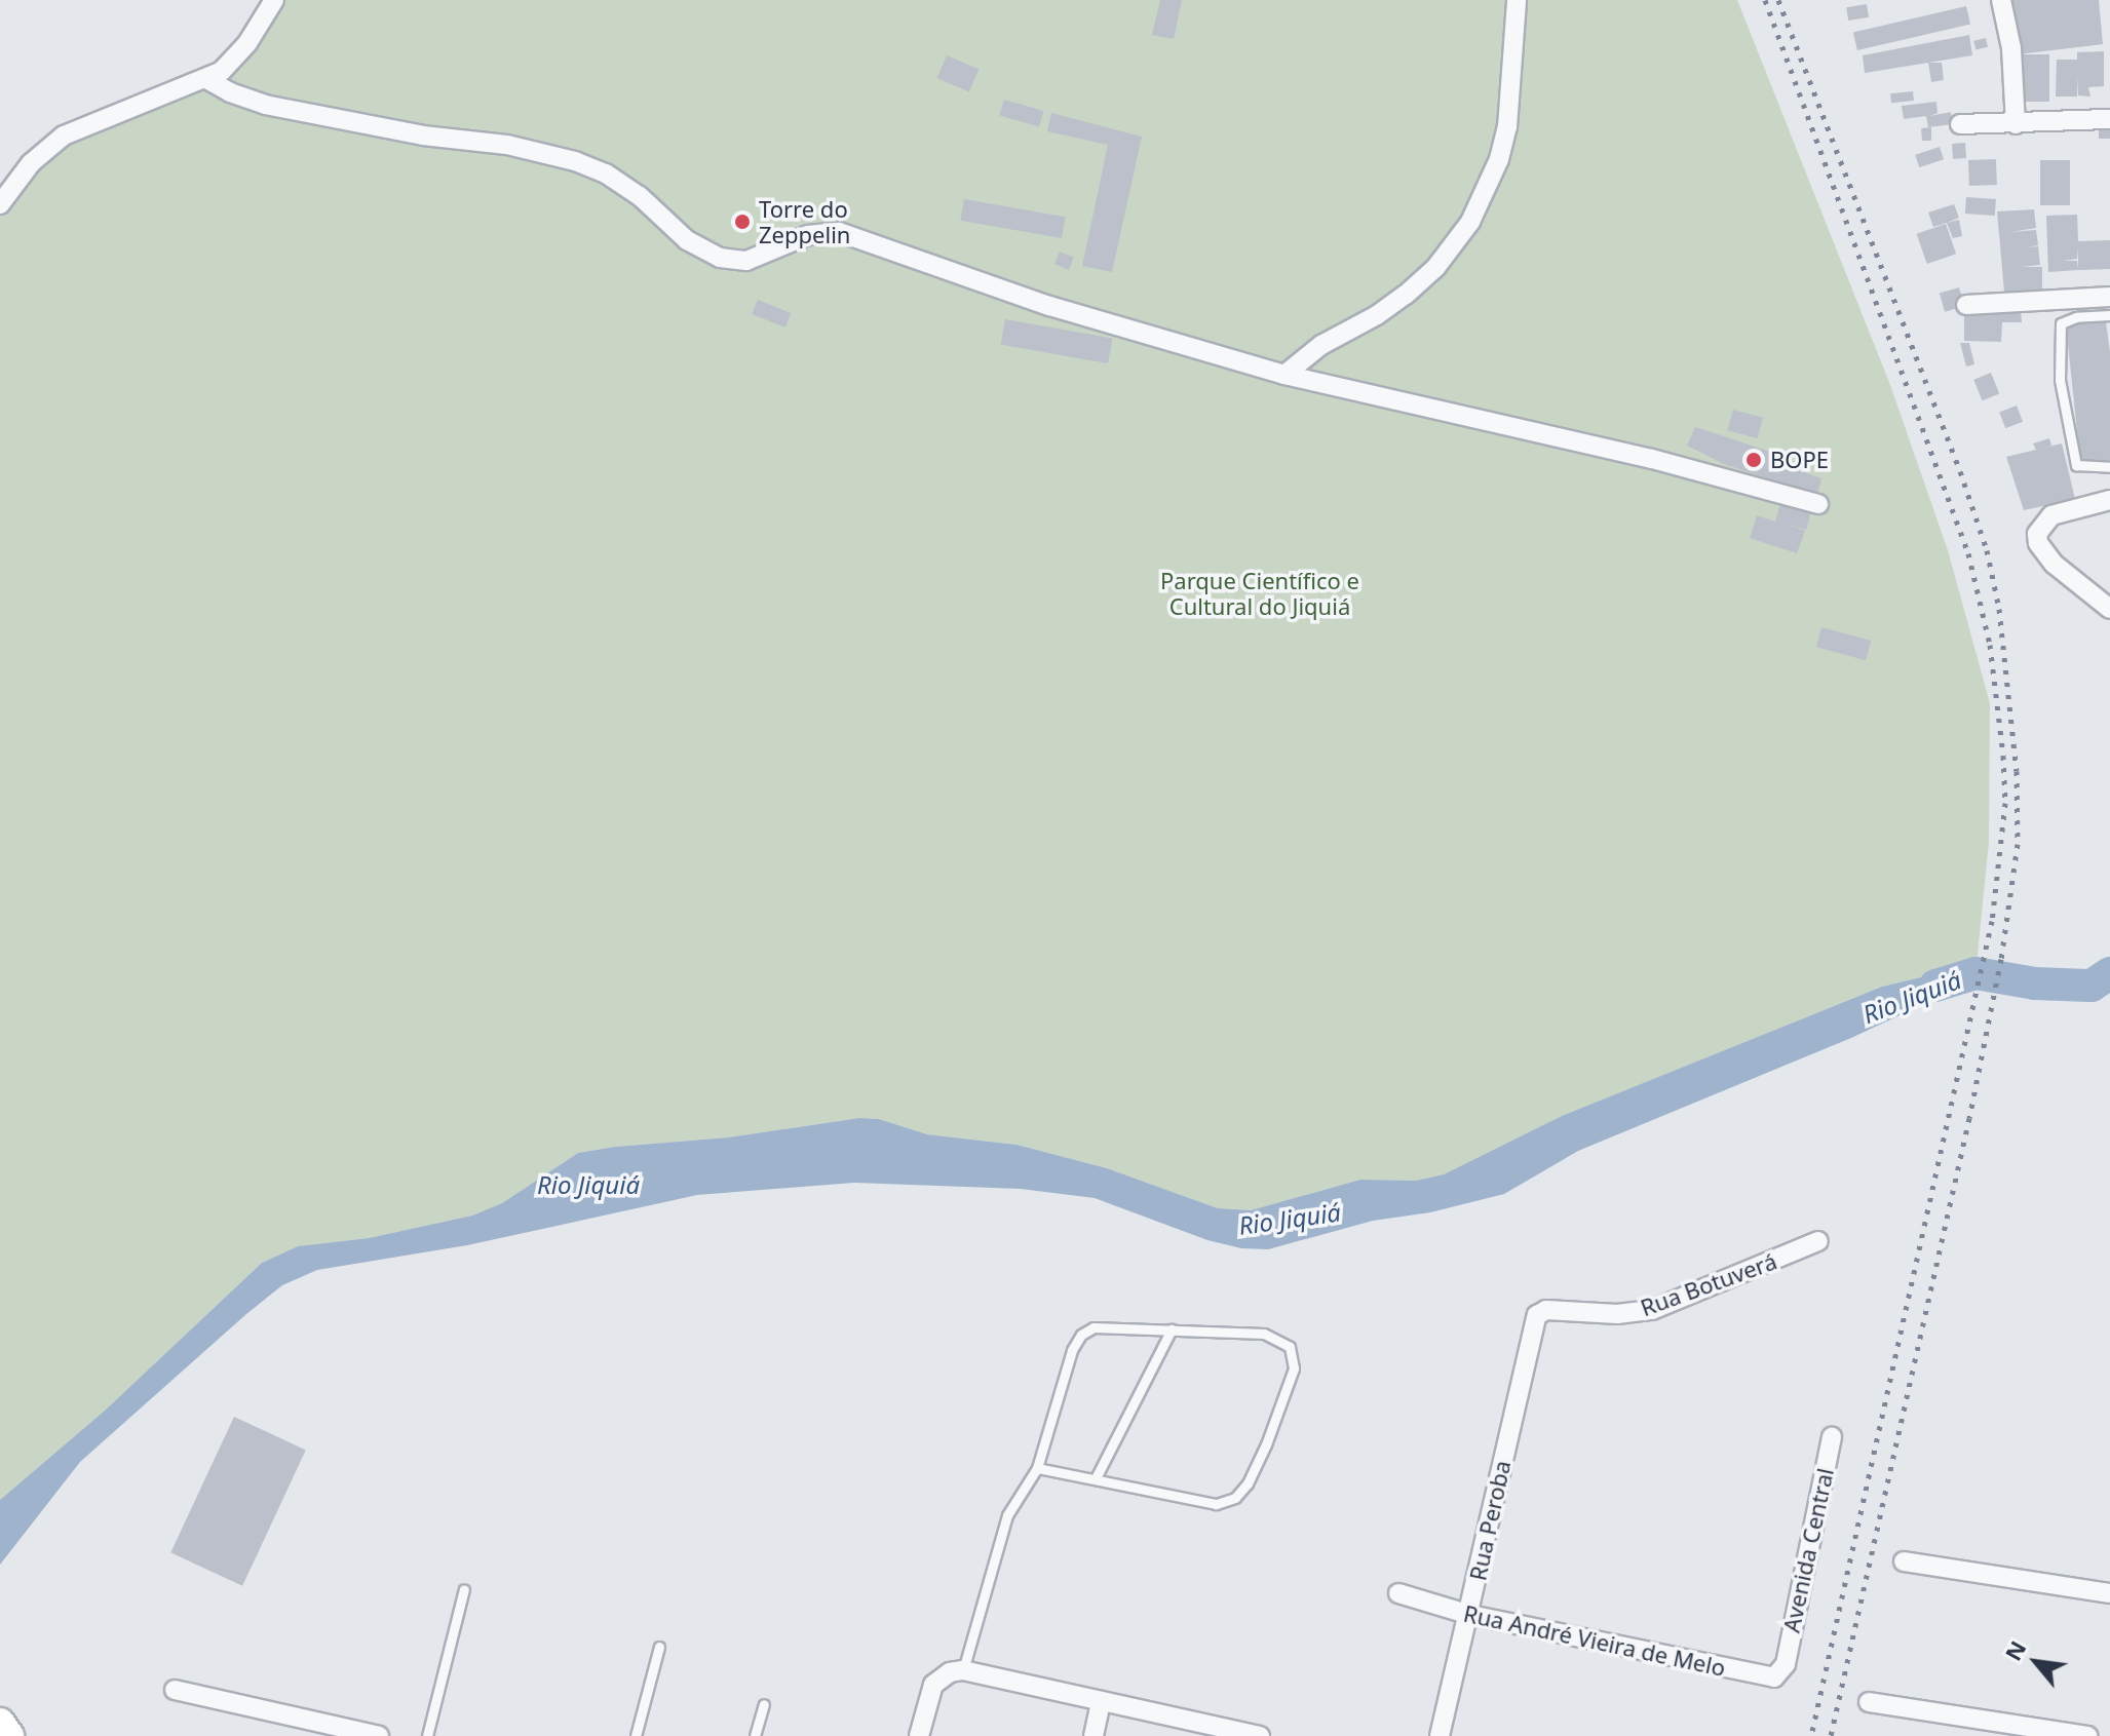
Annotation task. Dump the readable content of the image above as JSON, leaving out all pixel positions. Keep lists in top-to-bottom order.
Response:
{
  "streets": {
    "street": [
      "Rua Botuverá",
      "Rua Peroba",
      "Avenida Central",
      "Rua André Vieira de Melo"
    ]
  },
  "crossings": [
    ["Rua Botuverá", "Rua Peroba"],
    ["Rua Peroba", "Rua André Vieira de Melo"],
    ["Avenida Central", "Rua André Vieira de Melo"]
  ],
  "water": ["Rio Jiquiá"],
  "parks": ["Parque Científico e Cultural do Jiquiá"],
  "places": ["Torre do Zeppelin", "BOPE"],
  "north": "top left"
}
